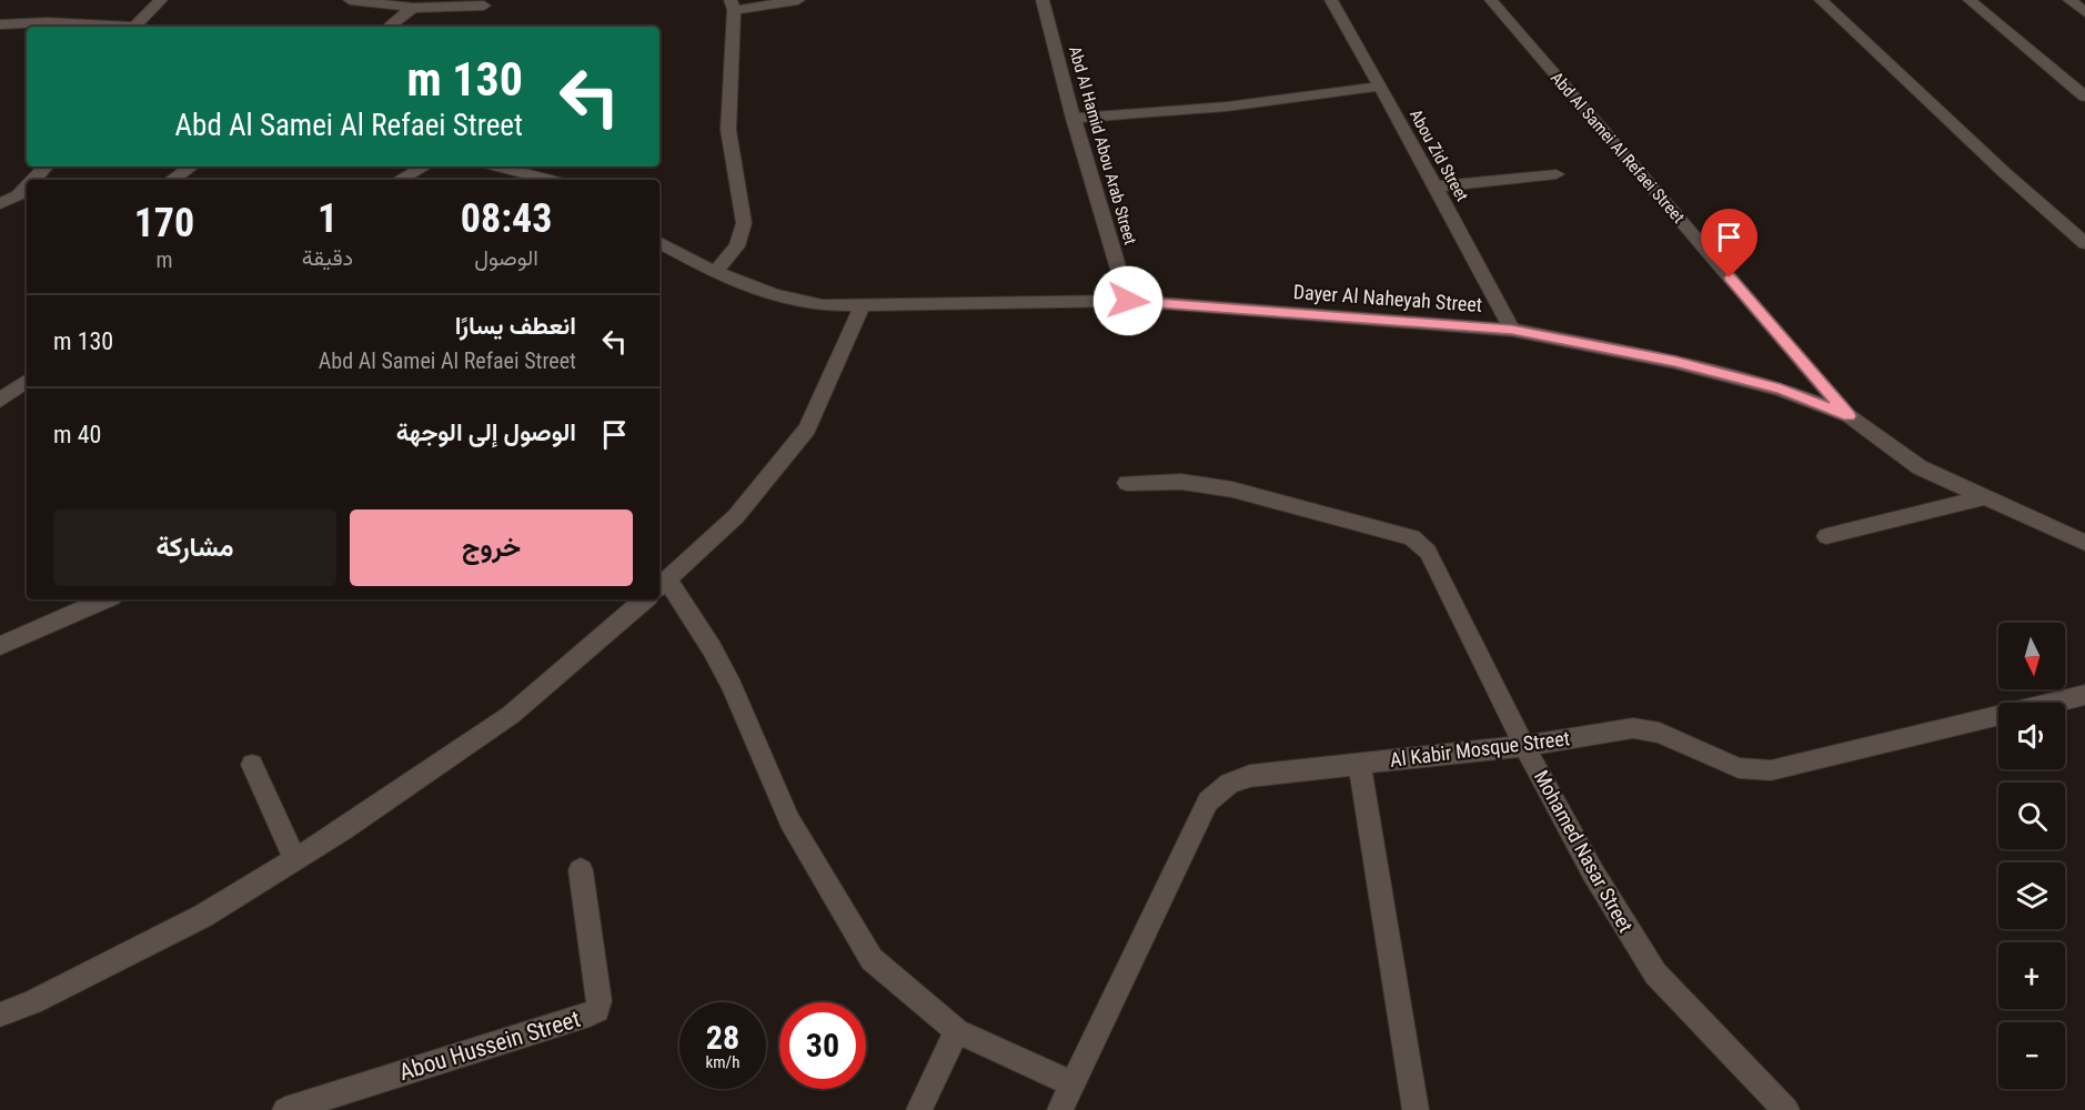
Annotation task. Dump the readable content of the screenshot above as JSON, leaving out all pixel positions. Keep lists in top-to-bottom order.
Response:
{
  "streets": {
    "street": [
      "Abd Al Hamid Abou Arab Street",
      "Abd Al Samei Al Refaei Street",
      "Abou Zid Street",
      "Dayer Al Naheyah Street",
      "Al Kabir Mosque Street",
      "Mohamed Nasar Street",
      "Abou Hussein Street"
    ]
  },
  "crossings": [
    ["Abd Al Hamid Abou Arab Street", "Dayer Al Naheyah Street"],
    ["Abd Al Samei Al Refaei Street", "Dayer Al Naheyah Street"],
    ["Abou Zid Street", "Dayer Al Naheyah Street"],
    ["Al Kabir Mosque Street", "Mohamed Nasar Street"]
  ],
  "north": "bottom",
  "page": {
    "turn": ["130 m", "Abd Al Samei Al Refaei Street"],
    "eta": [
      "08:43",
      "الوصول",
      "1",
      "دقيقة",
      "170",
      "m"
    ],
    "list": [
      {
        "name": "انعطف يسارًا",
        "note": "Abd Al Samei Al Refaei Street",
        "value": "130 m"
      },
      {
        "name": "الوصول إلى الوجهة",
        "value": "40 m"
      }
    ],
    "buttons": ["خروج", "مشاركة"],
    "map_buttons": ["+", "−"],
    "speed": "28 km/h",
    "limit": "30"
  }
}
